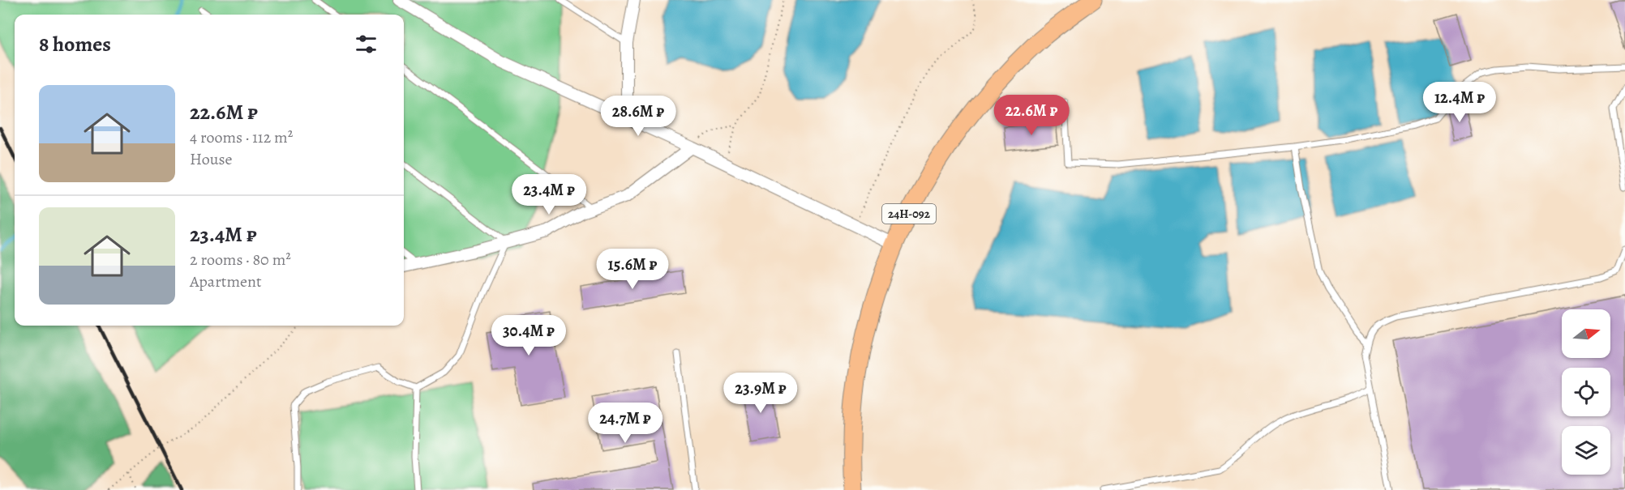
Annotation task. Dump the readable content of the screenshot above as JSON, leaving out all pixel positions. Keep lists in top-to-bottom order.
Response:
{
  "streets": {
    "main road": ["24Н-092"]
  },
  "north": "right",
  "page": {
    "heading": "8 homes",
    "list": [
      {
        "name": "22.6M ₽",
        "note": "4 rooms · 112 m² · House"
      },
      {
        "name": "23.4M ₽",
        "note": "2 rooms · 80 m² · Apartment"
      }
    ],
    "price": [
      "12.4M ₽",
      "22.6M ₽",
      "28.6M ₽",
      "23.4M ₽",
      "15.6M ₽",
      "30.4M ₽",
      "23.9M ₽",
      "24.7M ₽"
    ]
  }
}
